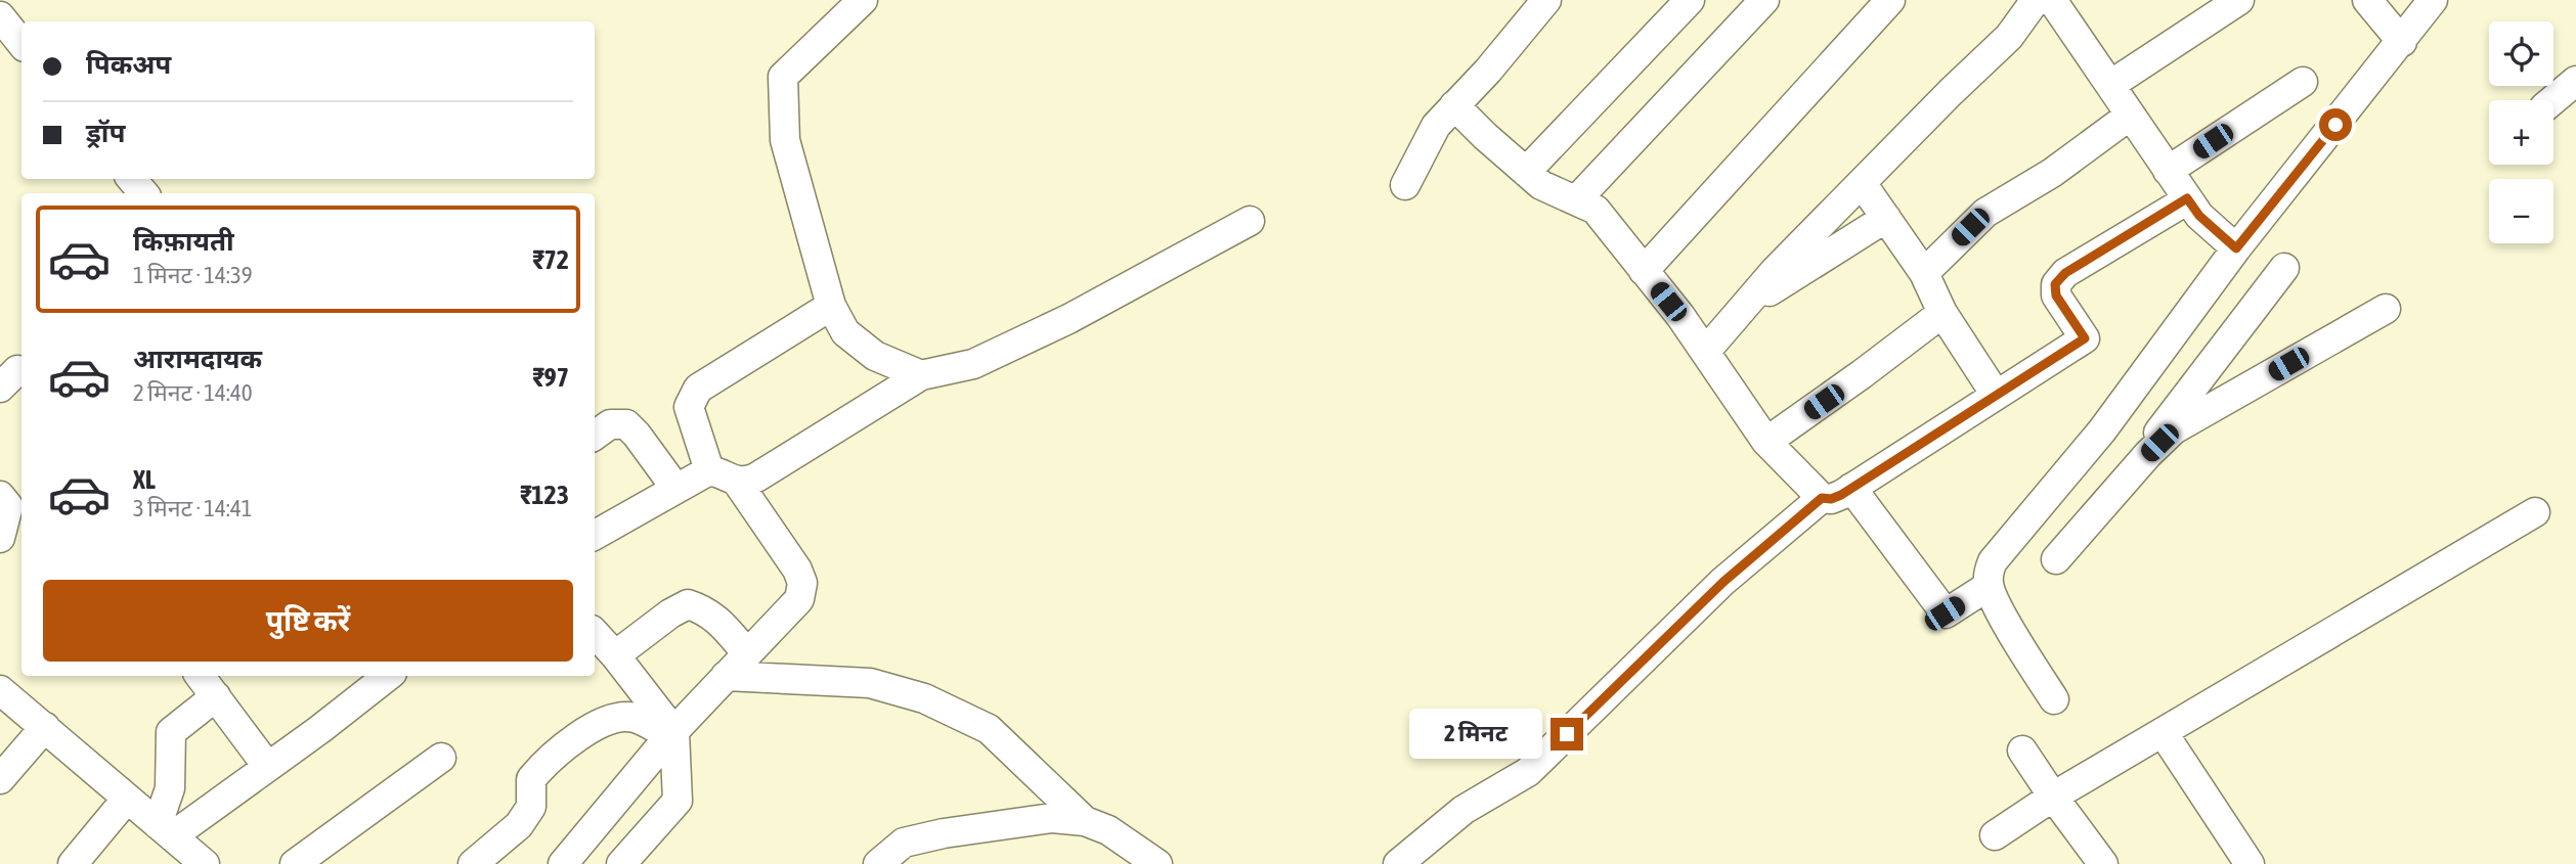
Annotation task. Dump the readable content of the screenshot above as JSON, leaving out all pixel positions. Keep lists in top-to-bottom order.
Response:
{
  "page": {
    "map_buttons": ["+", "−"],
    "banner": ["पिकअप", "ड्रॉप"],
    "list": [
      {
        "name": "किफ़ायती",
        "note": "1 मिनट · 14:39",
        "value": "₹72"
      },
      {
        "name": "आरामदायक",
        "note": "2 मिनट · 14:40",
        "value": "₹97"
      },
      {
        "name": "XL",
        "note": "3 मिनट · 14:41",
        "value": "₹123"
      }
    ],
    "buttons": "पुष्टि करें",
    "bubble": "2 मिनट"
  }
}
